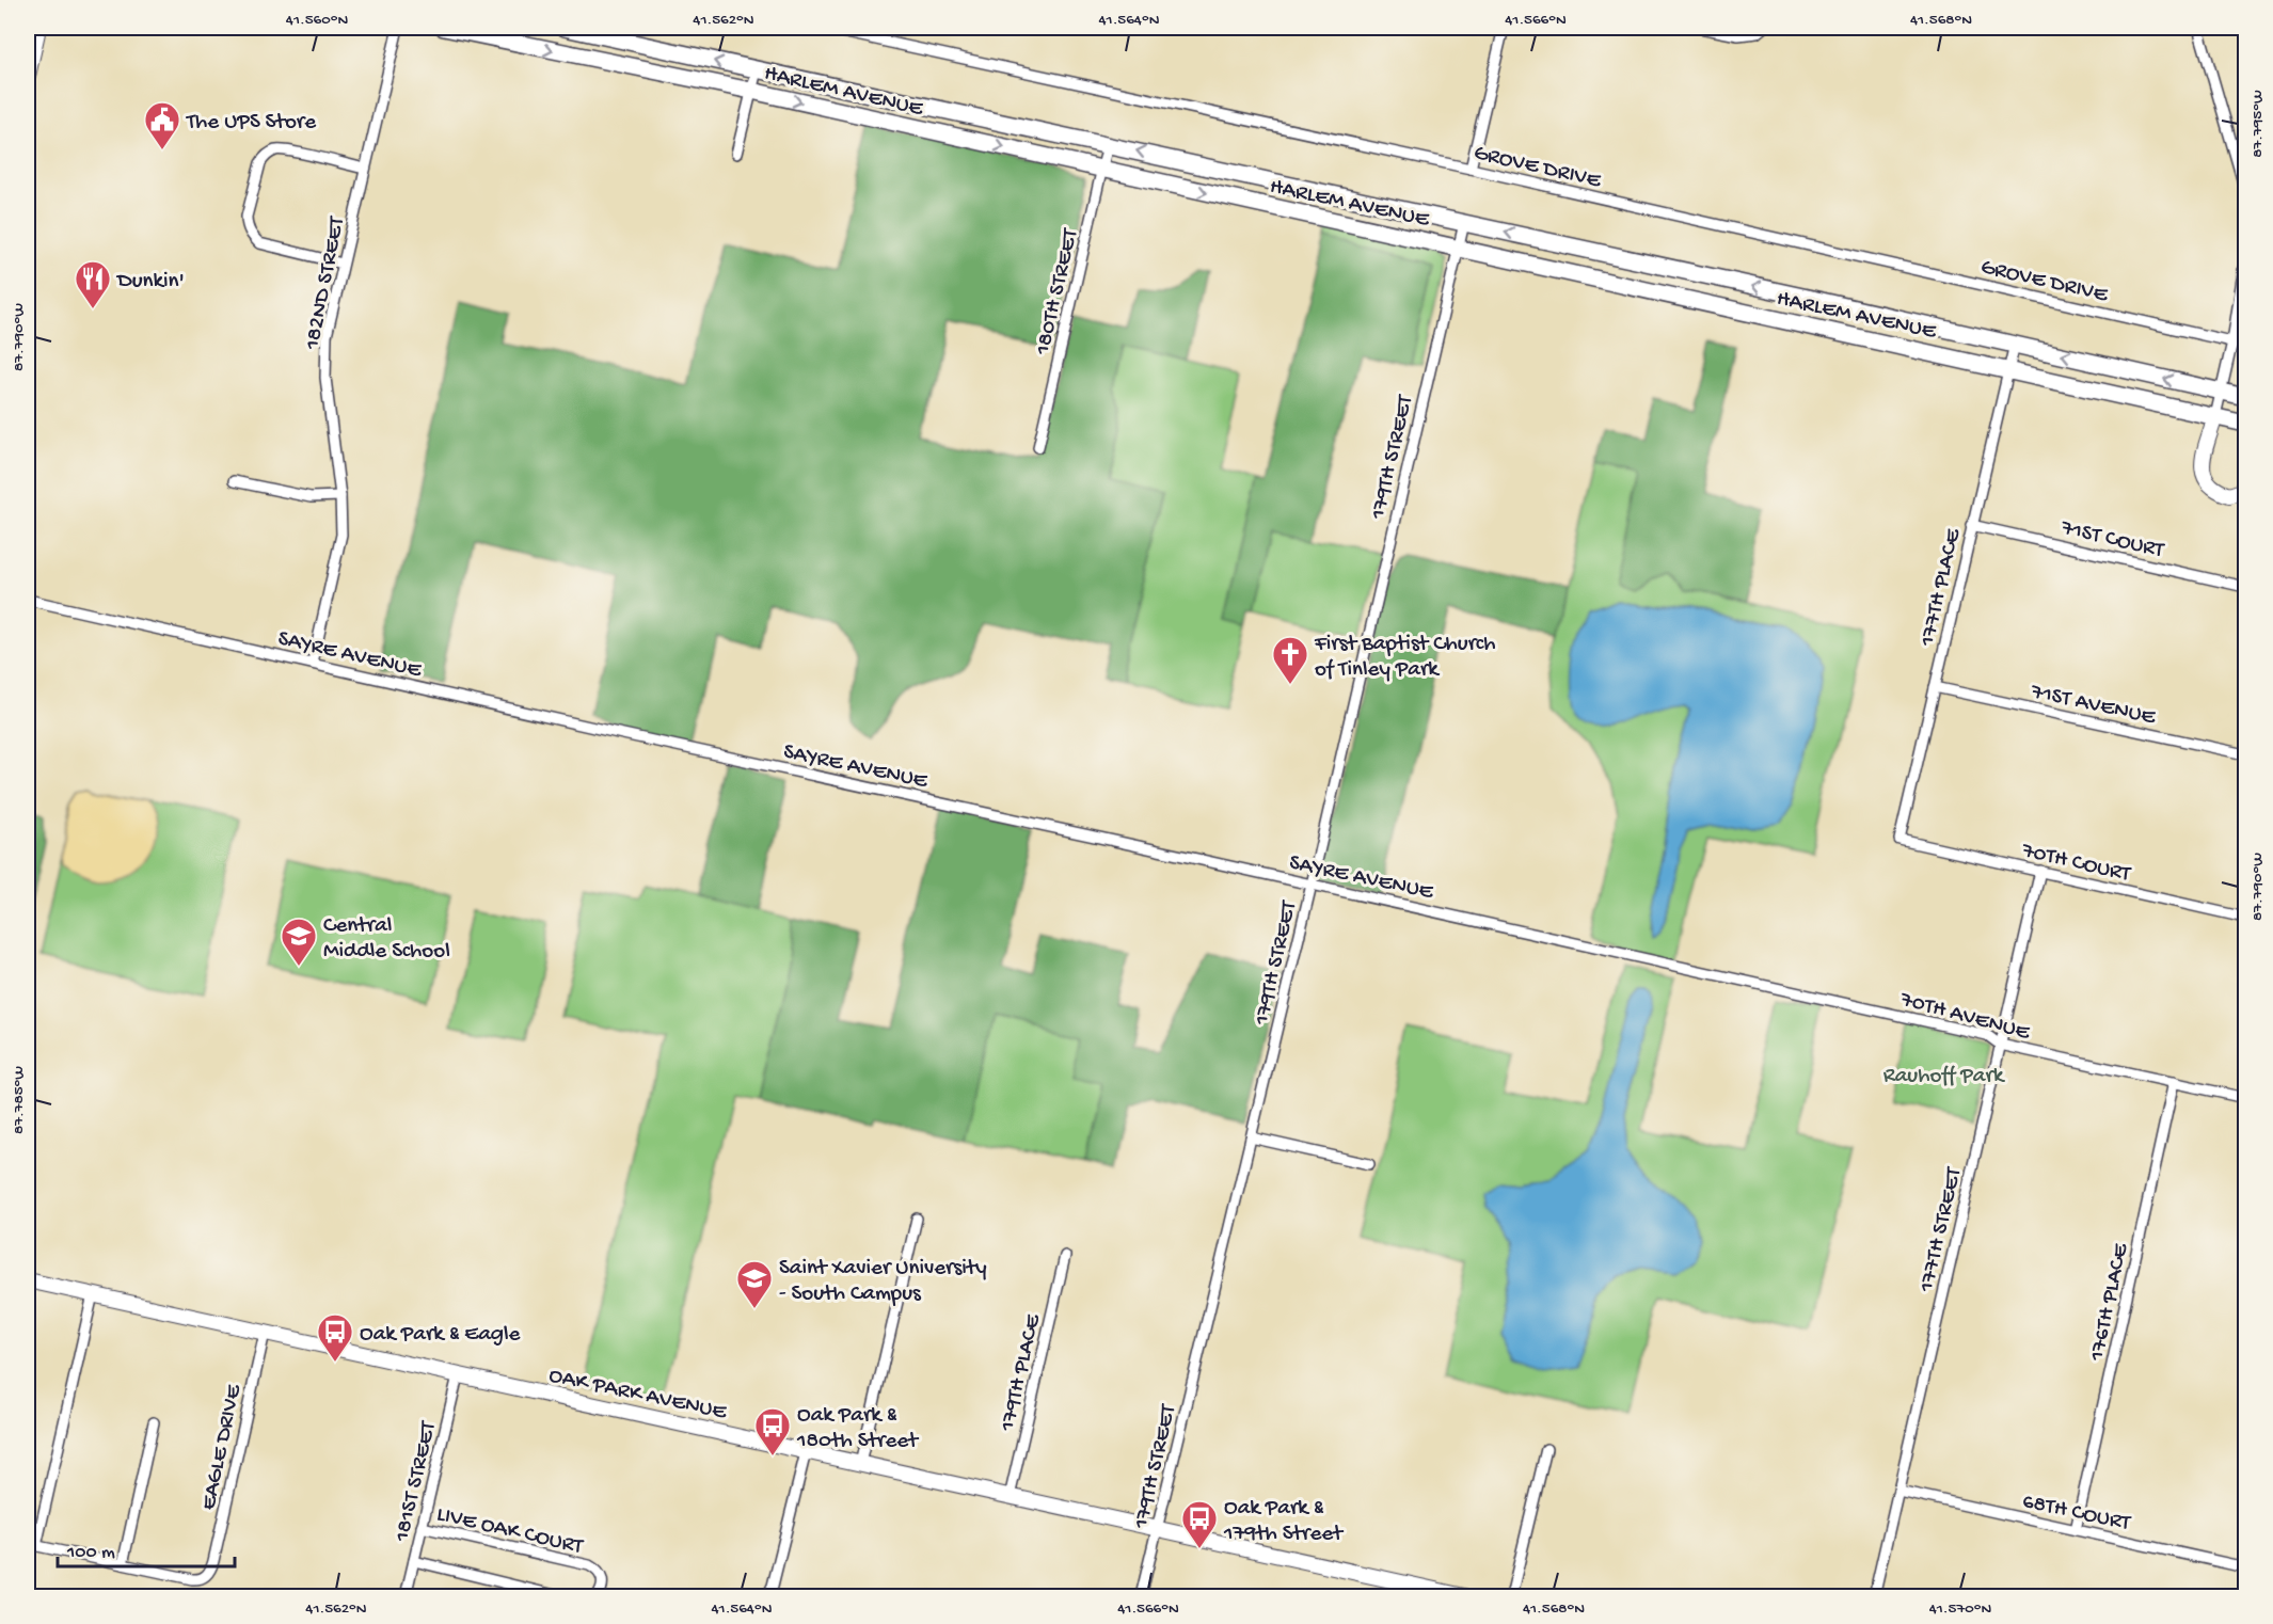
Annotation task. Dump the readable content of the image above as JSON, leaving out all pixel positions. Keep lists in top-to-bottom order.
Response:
{
  "streets": {
    "main road": ["HARLEM AVENUE"],
    "street": [
      "GROVE DRIVE",
      "182ND STREET",
      "180TH STREET",
      "179TH STREET",
      "71ST COURT",
      "177TH PLACE",
      "SAYRE AVENUE",
      "71ST AVENUE",
      "70TH COURT",
      "70TH AVENUE",
      "177TH STREET",
      "176TH PLACE",
      "179TH PLACE",
      "OAK PARK AVENUE",
      "EAGLE DRIVE",
      "181ST STREET",
      "68TH COURT",
      "LIVE OAK COURT"
    ]
  },
  "crossings": [
    ["HARLEM AVENUE", "180TH STREET"],
    ["HARLEM AVENUE", "179TH STREET"],
    ["HARLEM AVENUE", "177TH PLACE"],
    ["182ND STREET", "SAYRE AVENUE"],
    ["179TH STREET", "SAYRE AVENUE"],
    ["179TH STREET", "OAK PARK AVENUE"],
    ["71ST COURT", "177TH PLACE"],
    ["177TH PLACE", "71ST AVENUE"],
    ["177TH PLACE", "70TH COURT"],
    ["SAYRE AVENUE", "70TH AVENUE"],
    ["70TH COURT", "177TH STREET"],
    ["70TH AVENUE", "177TH STREET"],
    ["70TH AVENUE", "176TH PLACE"],
    ["177TH STREET", "68TH COURT"],
    ["176TH PLACE", "68TH COURT"],
    ["179TH PLACE", "OAK PARK AVENUE"],
    ["OAK PARK AVENUE", "EAGLE DRIVE"],
    ["OAK PARK AVENUE", "181ST STREET"],
    ["181ST STREET", "LIVE OAK COURT"]
  ],
  "parks": ["Rauhoff Park"],
  "places": {
    "public building": ["The UPS Store"],
    "restaurant": ["Dunkin'"],
    "church": ["First Baptist Church of Tinley Park"],
    "school or university": ["Central Middle School", "Saint Xavier University - South Campus"],
    "bus stop": ["Oak Park & Eagle", "Oak Park & 180th Street", "Oak Park & 179th Street"]
  },
  "scale_bar": "100 m",
  "coordinates": [
    "41.560°N",
    "41.562°N",
    "41.564°N",
    "41.566°N",
    "41.568°N",
    "87.795°W",
    "87.790°W",
    "87.785°W",
    "41.570°N"
  ]
}
